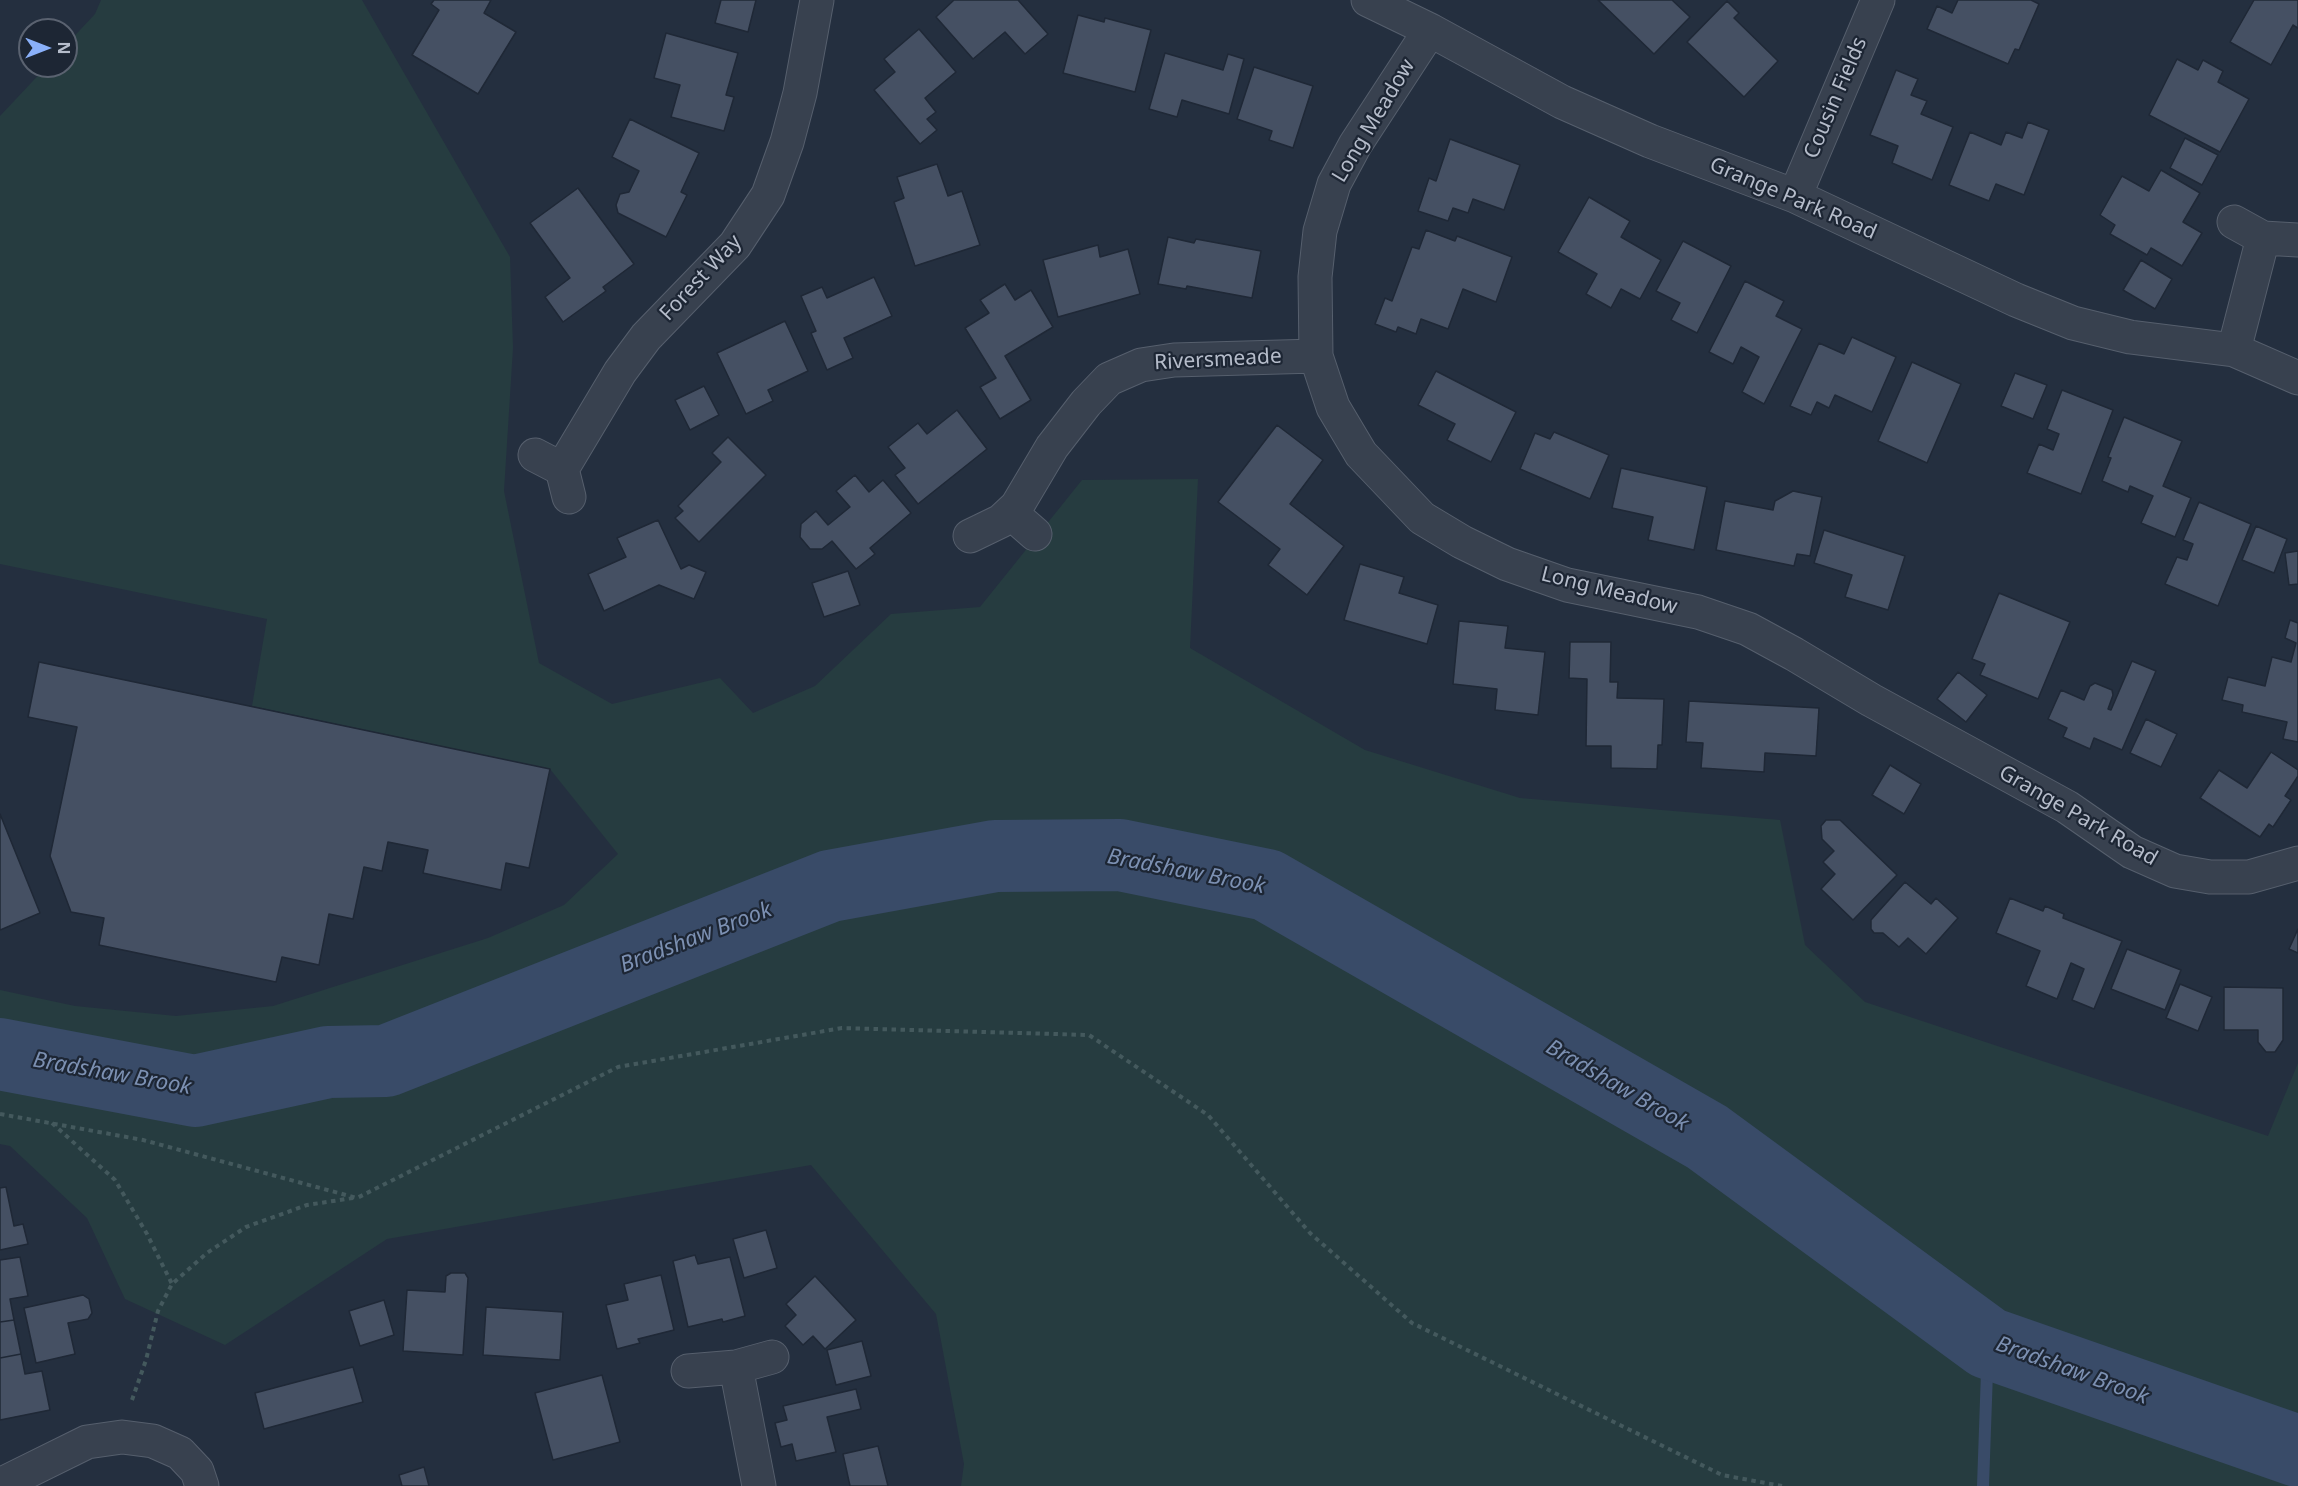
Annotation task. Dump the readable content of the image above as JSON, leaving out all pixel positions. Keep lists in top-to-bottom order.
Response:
{
  "streets": {
    "street": [
      "Cousin Fields",
      "Long Meadow",
      "Grange Park Road",
      "Forest Way",
      "Riversmeade"
    ]
  },
  "crossings": [
    ["Cousin Fields", "Grange Park Road"],
    ["Long Meadow", "Grange Park Road"],
    ["Long Meadow", "Riversmeade"]
  ],
  "water": ["Bradshaw Brook"],
  "north": "right"
}
